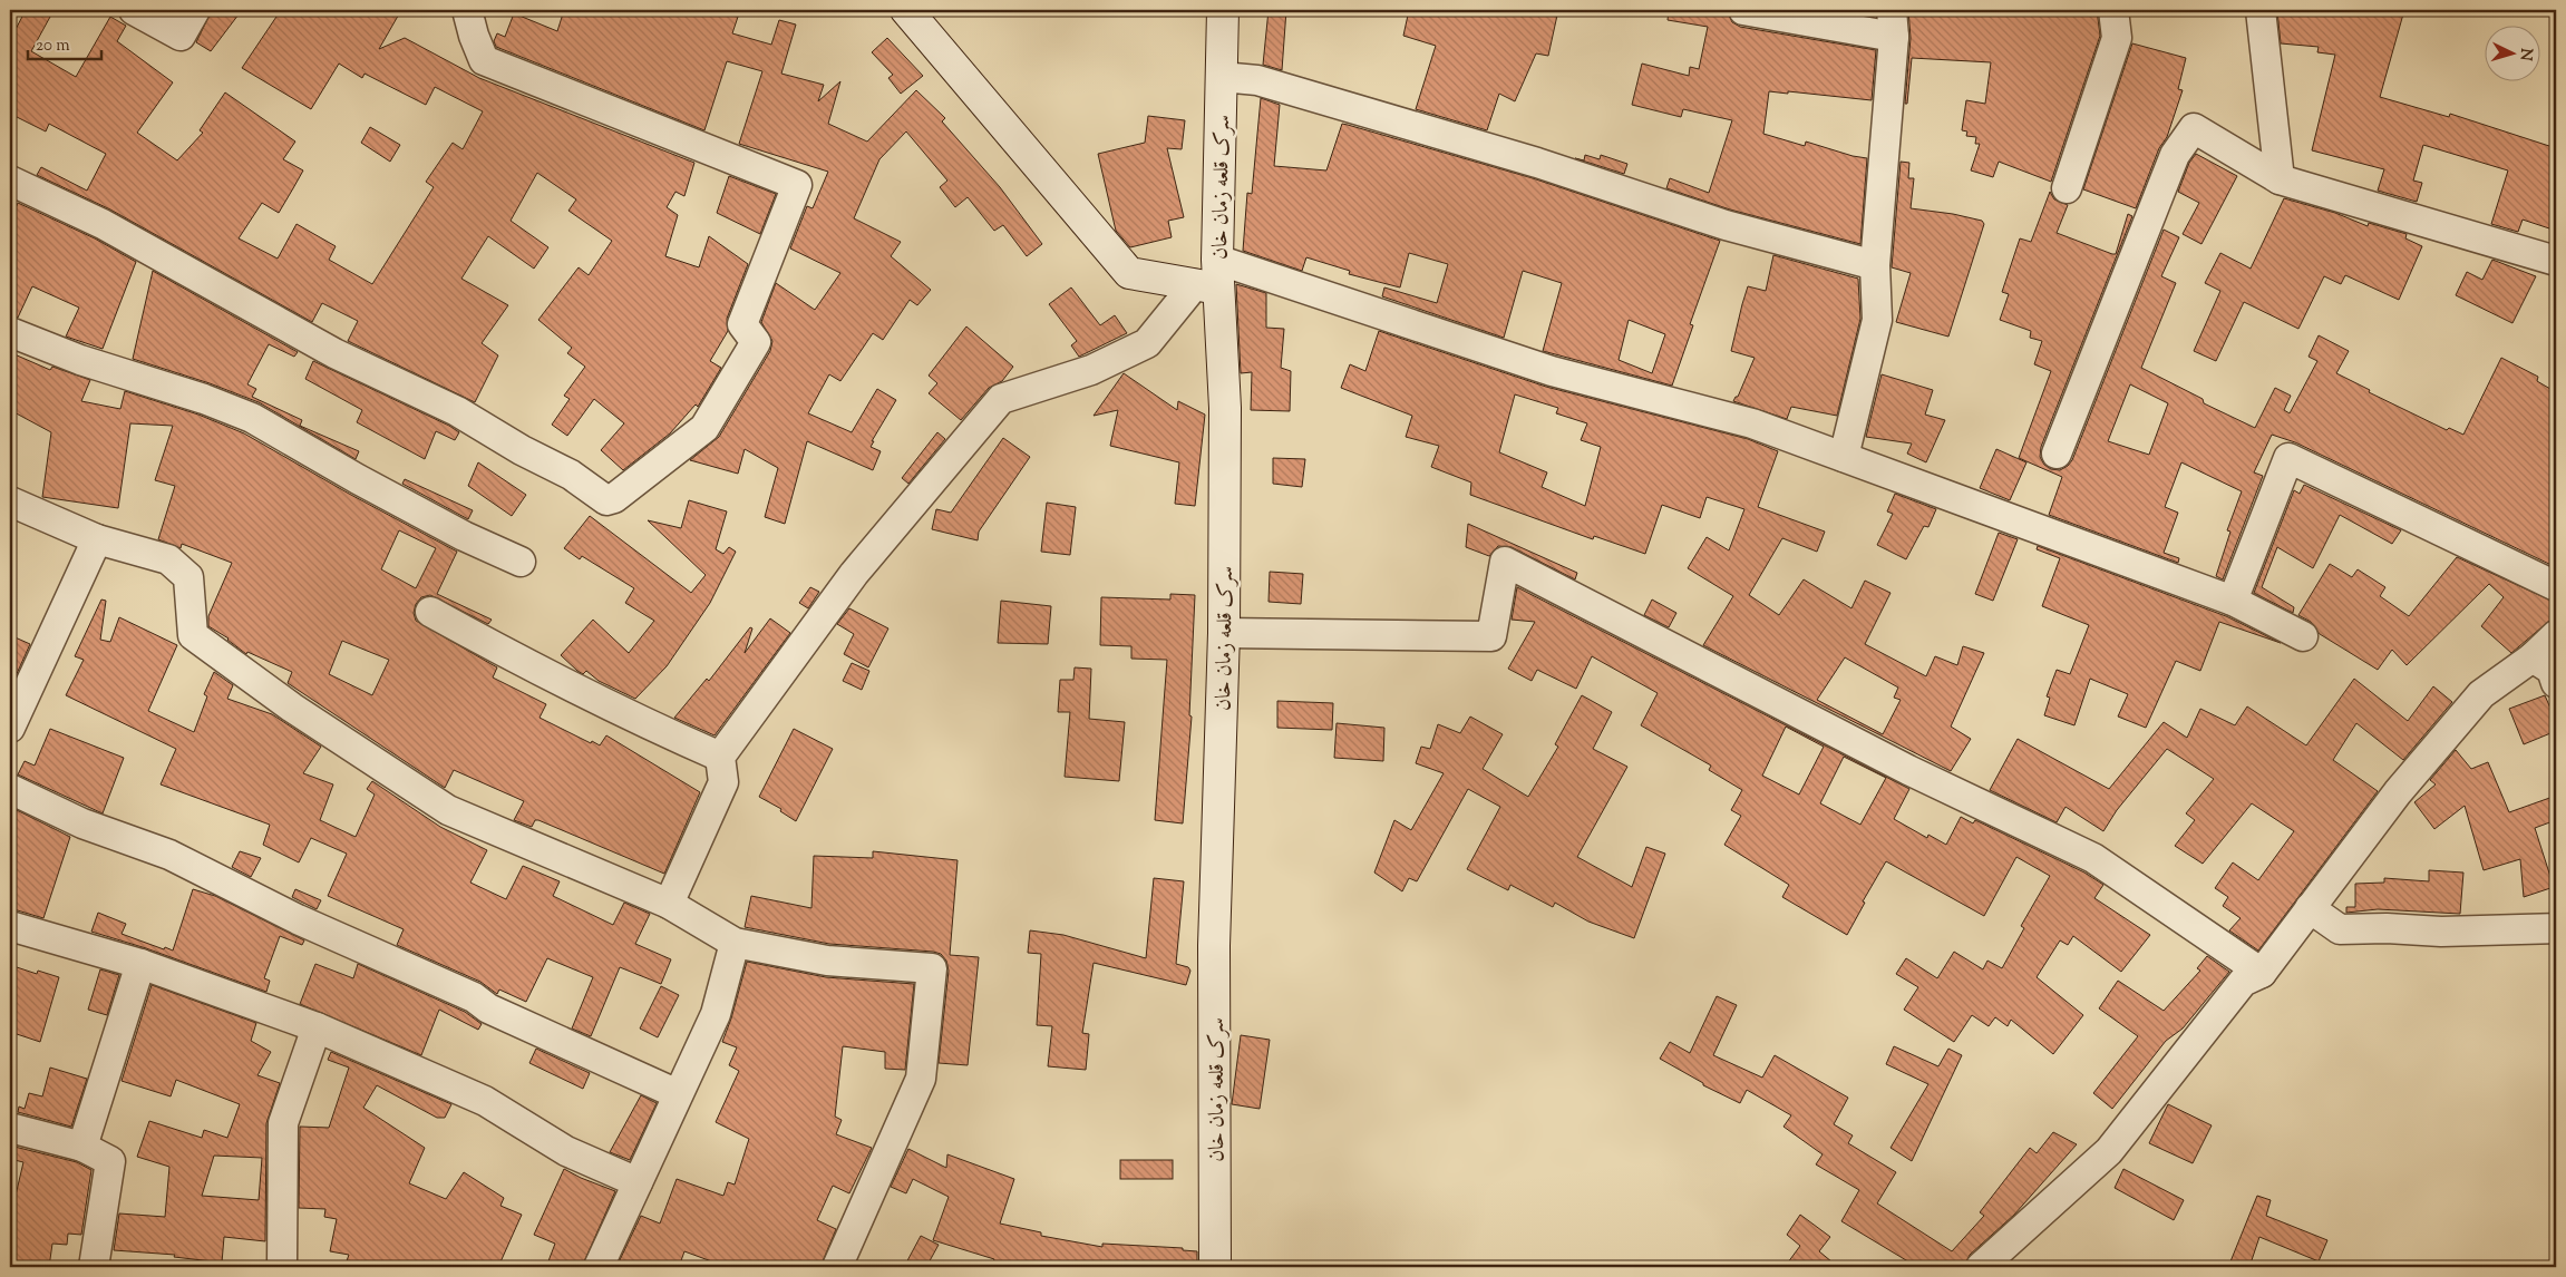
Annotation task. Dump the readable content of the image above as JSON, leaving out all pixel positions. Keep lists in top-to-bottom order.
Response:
{
  "streets": {
    "street": ["سرک قلعه زمان خان"]
  },
  "scale_bar": "20 m",
  "north": "right"
}
